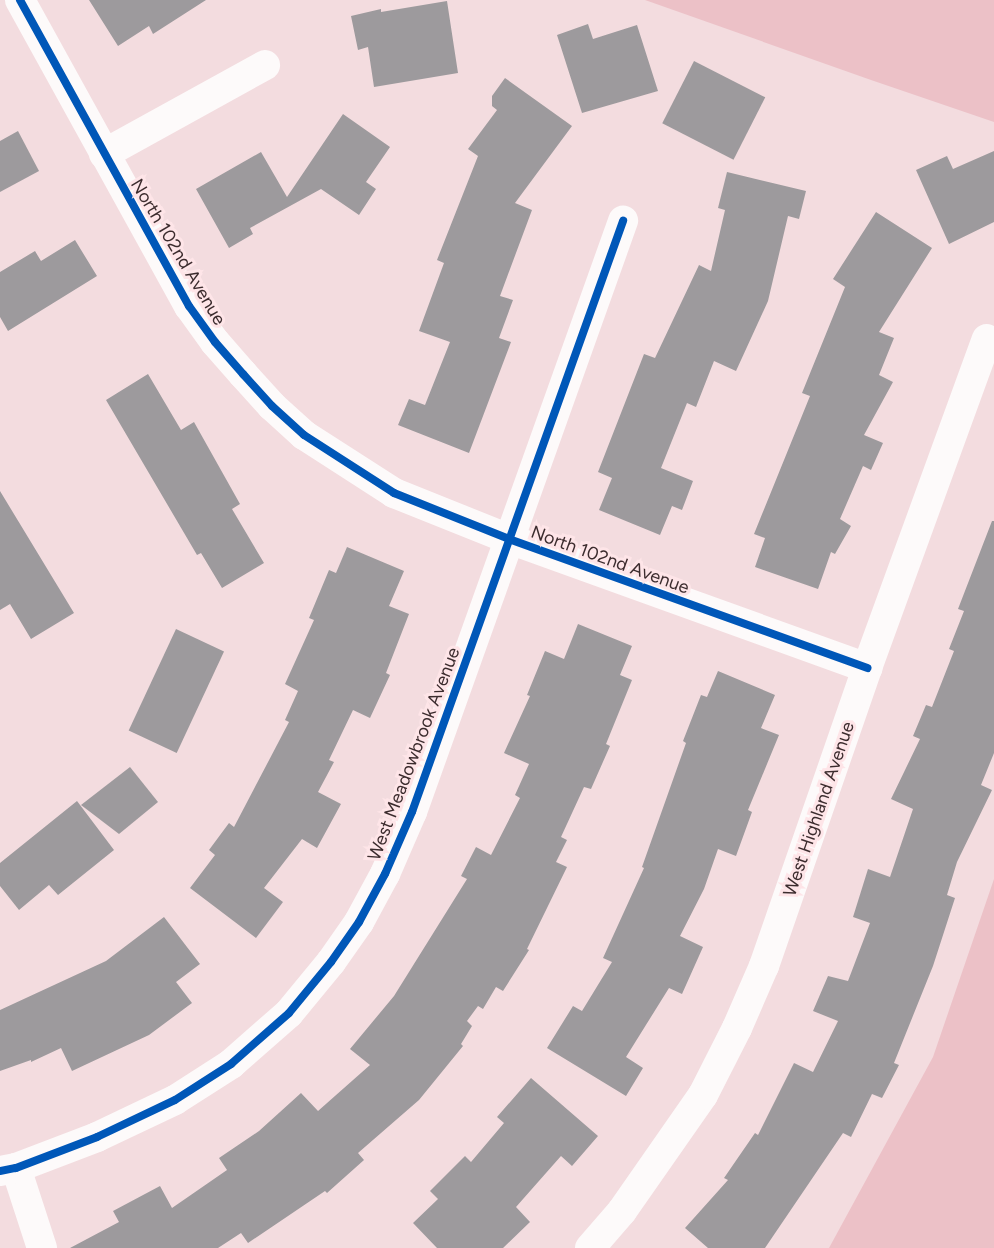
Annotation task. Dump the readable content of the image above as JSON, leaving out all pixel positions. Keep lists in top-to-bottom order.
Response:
{
  "streets": {
    "street": ["North 102nd Avenue", "West Meadowbrook Avenue", "West Highland Avenue"]
  },
  "crossings": [
    ["North 102nd Avenue", "West Meadowbrook Avenue"],
    ["North 102nd Avenue", "West Highland Avenue"]
  ]
}
